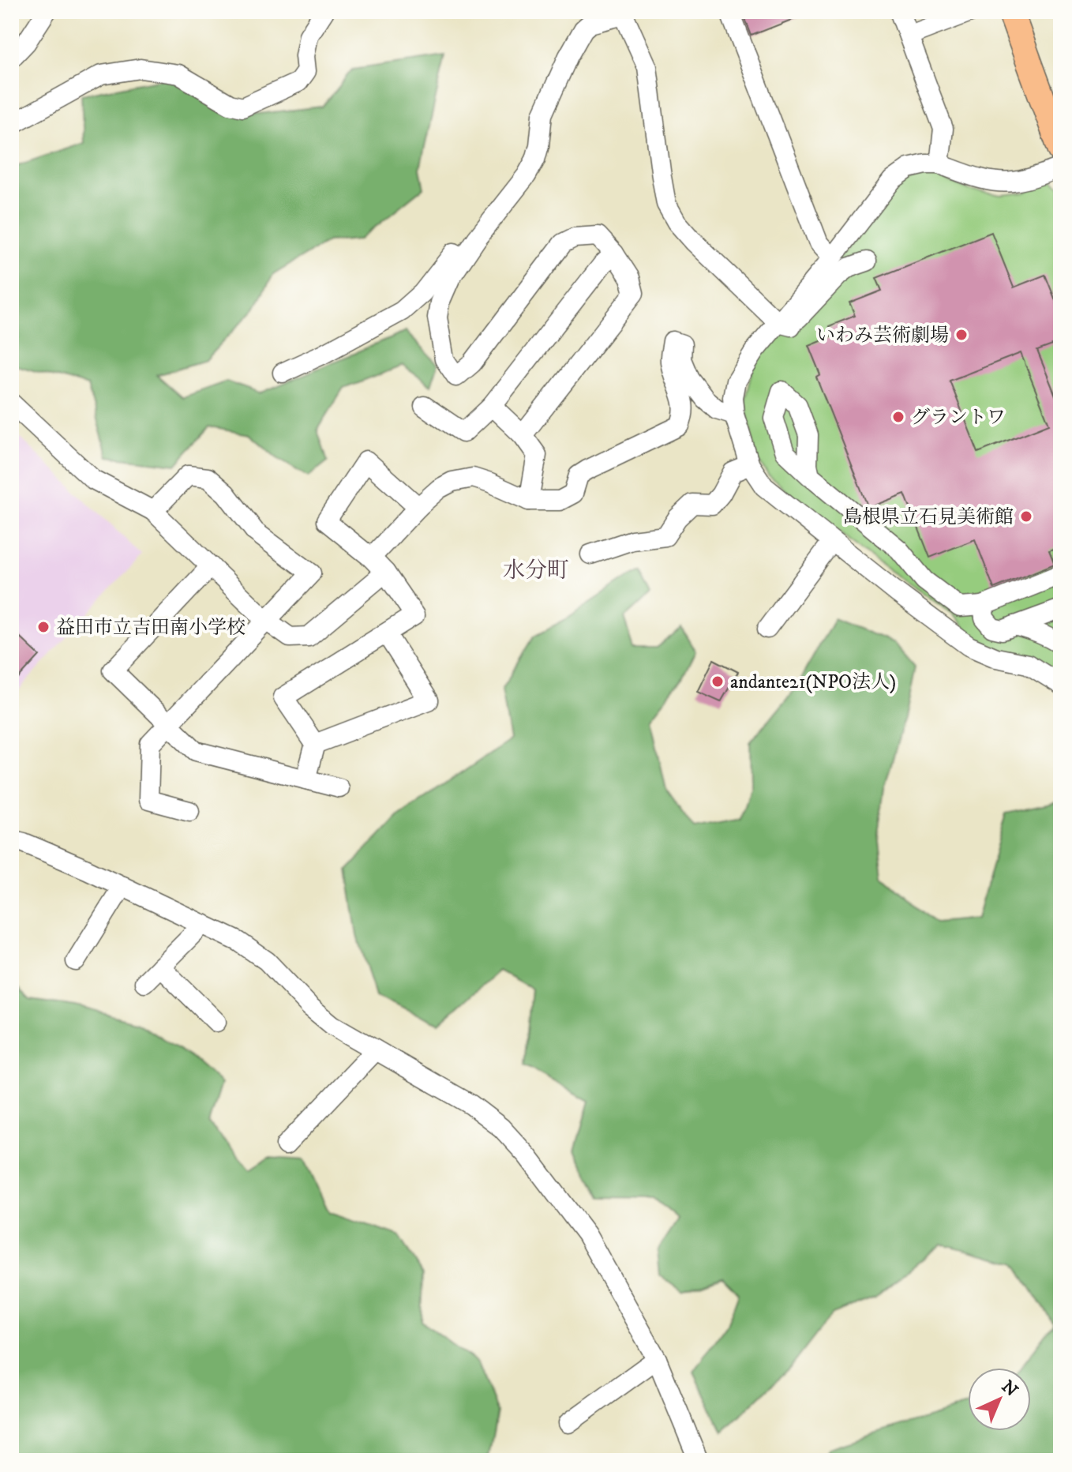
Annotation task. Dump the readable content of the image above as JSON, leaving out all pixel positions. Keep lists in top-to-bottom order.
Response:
{
  "districts": ["水分町"],
  "places": [
    "いわみ芸術劇場",
    "グラントワ",
    "島根県立石見美術館",
    "益田市立吉田南小学校",
    "andante21(NPO法人)"
  ],
  "north": "top right"
}
